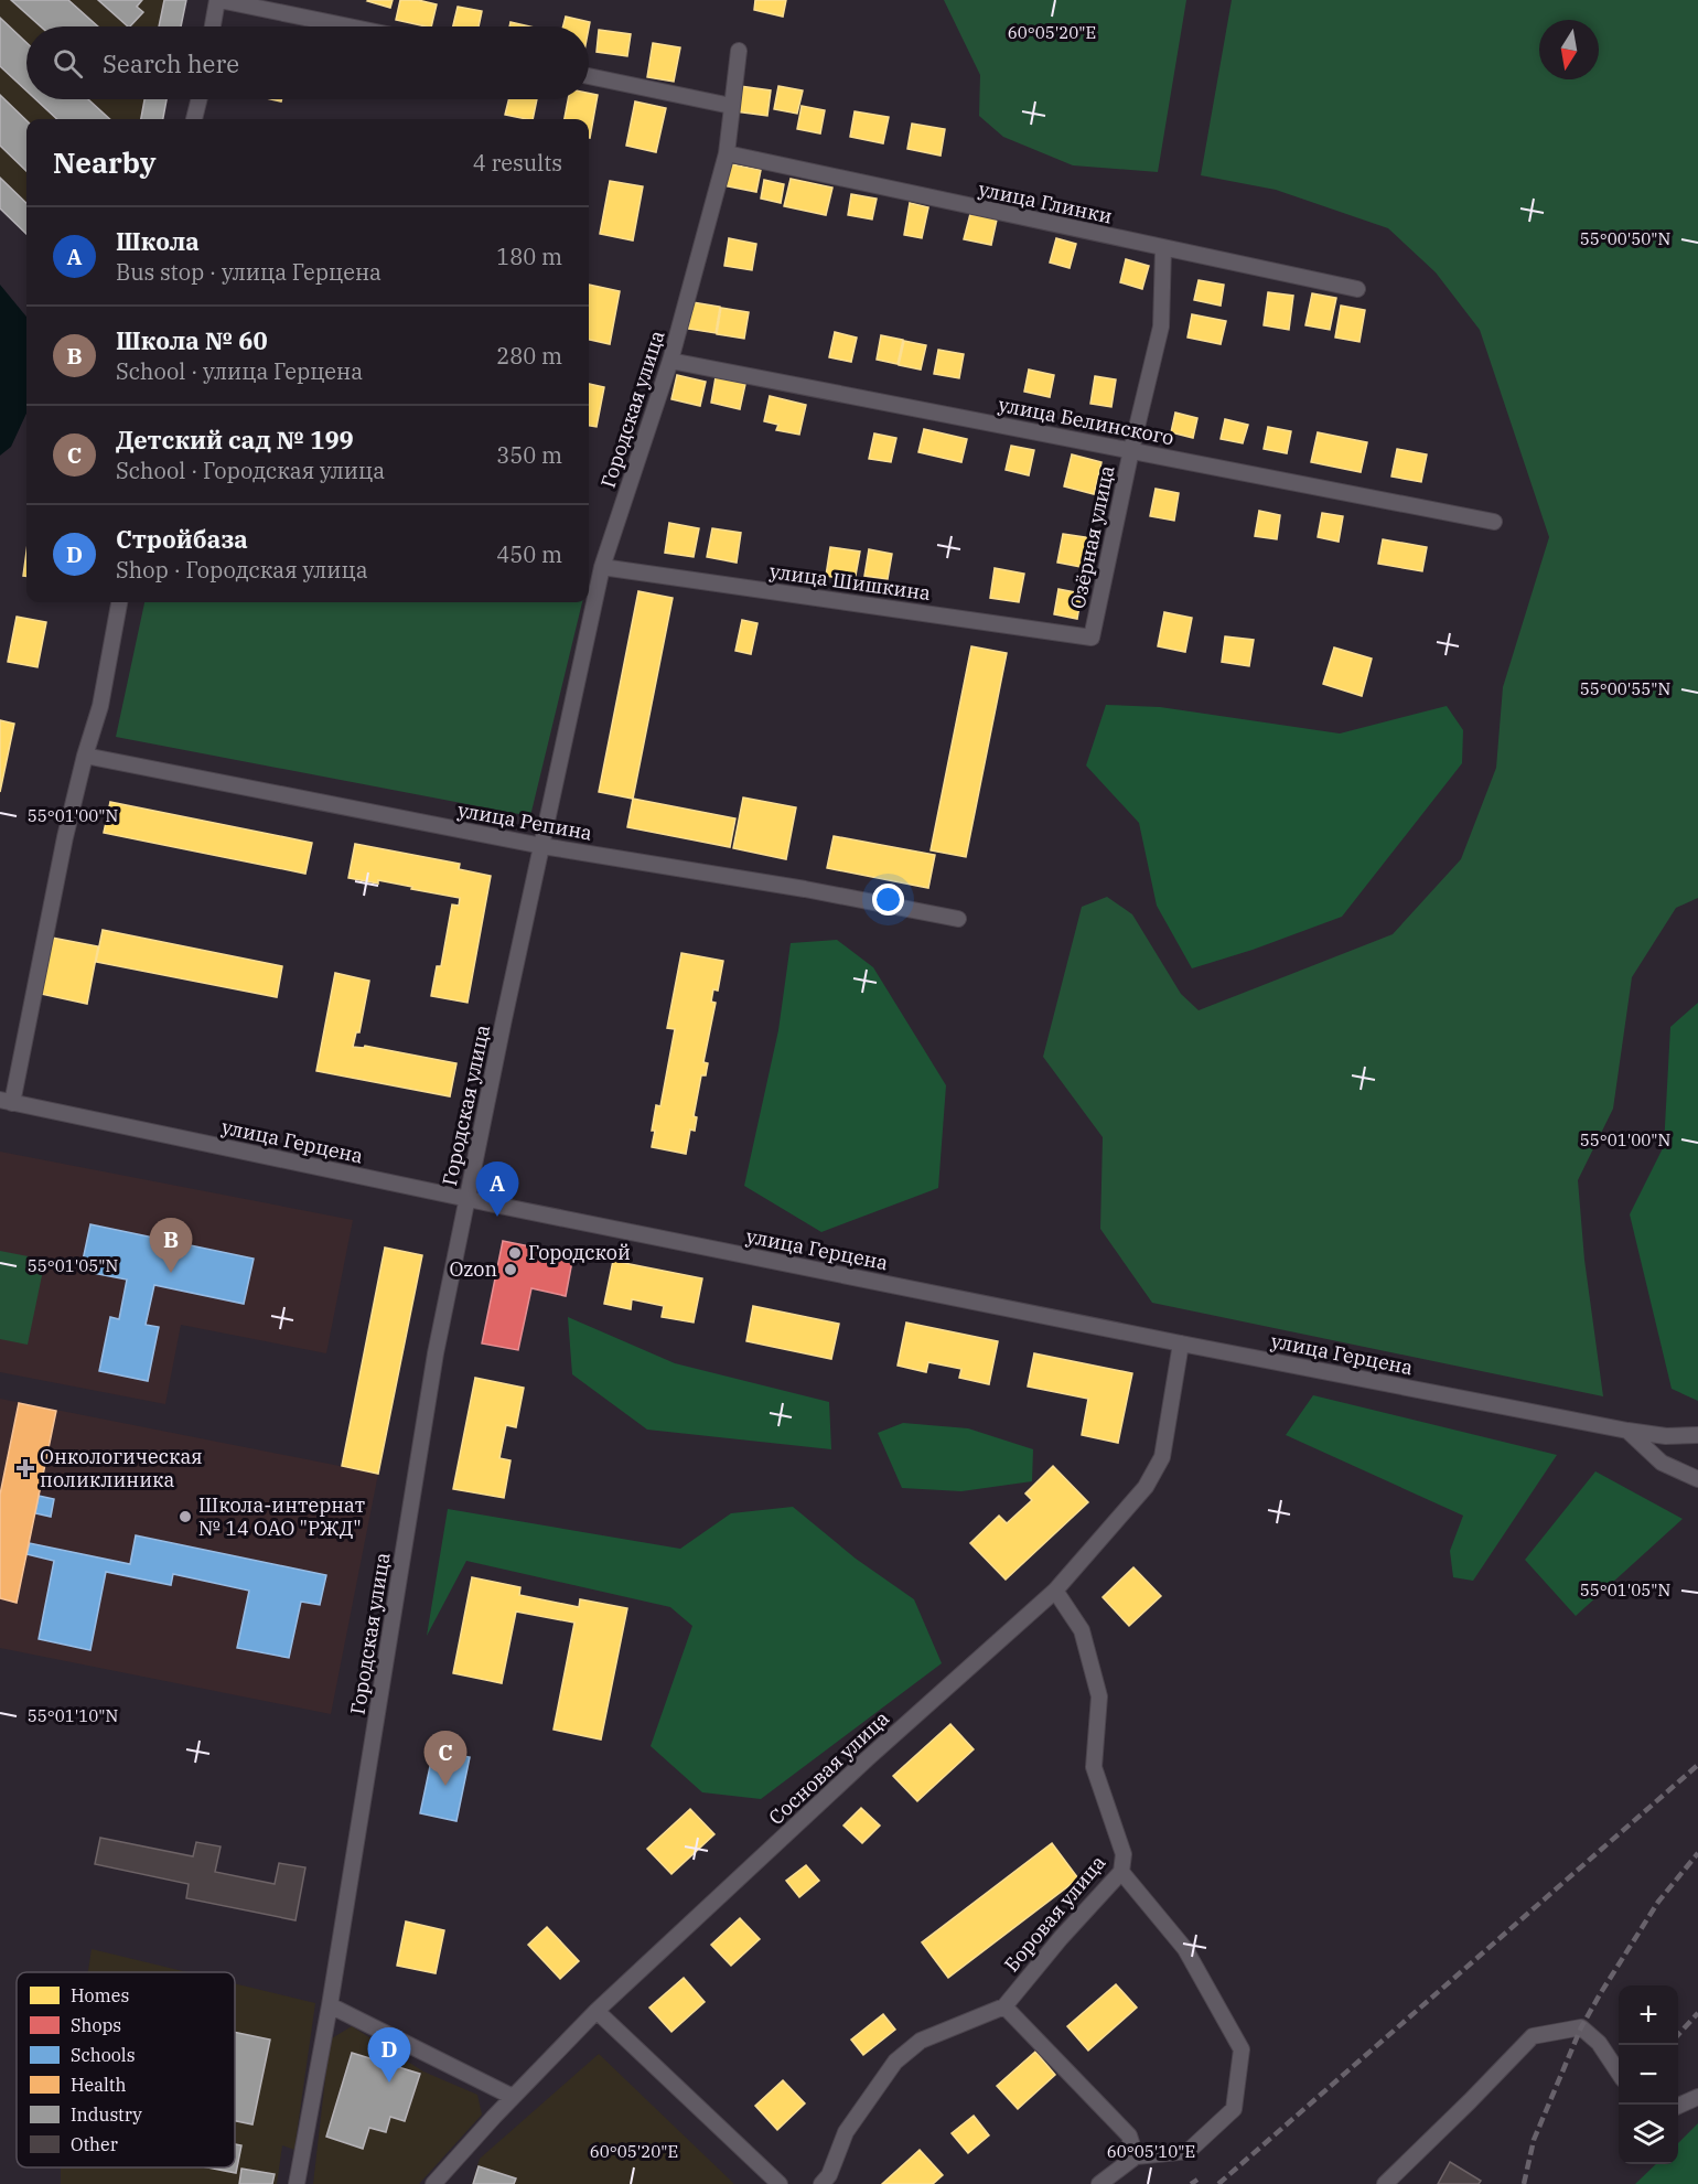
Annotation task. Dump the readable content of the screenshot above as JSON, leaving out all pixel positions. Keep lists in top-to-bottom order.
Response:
{
  "streets": {
    "street": [
      "улица Глинки",
      "Городская улица",
      "улица Белинского",
      "Озёрная улица",
      "улица Шишкина",
      "улица Репина",
      "улица Герцена",
      "Сосновая улица",
      "Боровая улица"
    ]
  },
  "crossings": [
    ["улица Глинки", "Городская улица"],
    ["улица Глинки", "Озёрная улица"],
    ["Городская улица", "улица Белинского"],
    ["Городская улица", "улица Шишкина"],
    ["Городская улица", "улица Репина"],
    ["Городская улица", "улица Герцена"],
    ["улица Белинского", "Озёрная улица"],
    ["Озёрная улица", "улица Шишкина"],
    ["улица Герцена", "Сосновая улица"],
    ["Сосновая улица", "Боровая улица"]
  ],
  "places": {
    "other": ["Городской", "Ozon", "Школа-интернат № 14 ОАО \"РЖД\""],
    "health": ["Онкологическая поликлиника"]
  },
  "legend": [
    "Homes",
    "Shops",
    "Schools",
    "Health",
    "Industry",
    "Other"
  ],
  "north": "bottom",
  "page": {
    "search": "Search here",
    "heading": ["Nearby", "4 results"],
    "list": [
      {
        "mark": "A",
        "name": "Школа",
        "note": "Bus stop · улица Герцена",
        "value": "180 m"
      },
      {
        "mark": "B",
        "name": "Школа № 60",
        "note": "School · улица Герцена",
        "value": "280 m"
      },
      {
        "mark": "C",
        "name": "Детский сад № 199",
        "note": "School · Городская улица",
        "value": "350 m"
      },
      {
        "mark": "D",
        "name": "Стройбаза",
        "note": "Shop · Городская улица",
        "value": "450 m"
      }
    ],
    "pins": [
      "A",
      "B",
      "C",
      "D"
    ],
    "map_buttons": ["+", "−"]
  },
  "coordinates": [
    "60°05'20\"E",
    "55°00'50\"N",
    "55°00'55\"N",
    "55°01'00\"N",
    "55°01'05\"N",
    "55°01'10\"N",
    "60°05'10\"E"
  ]
}
